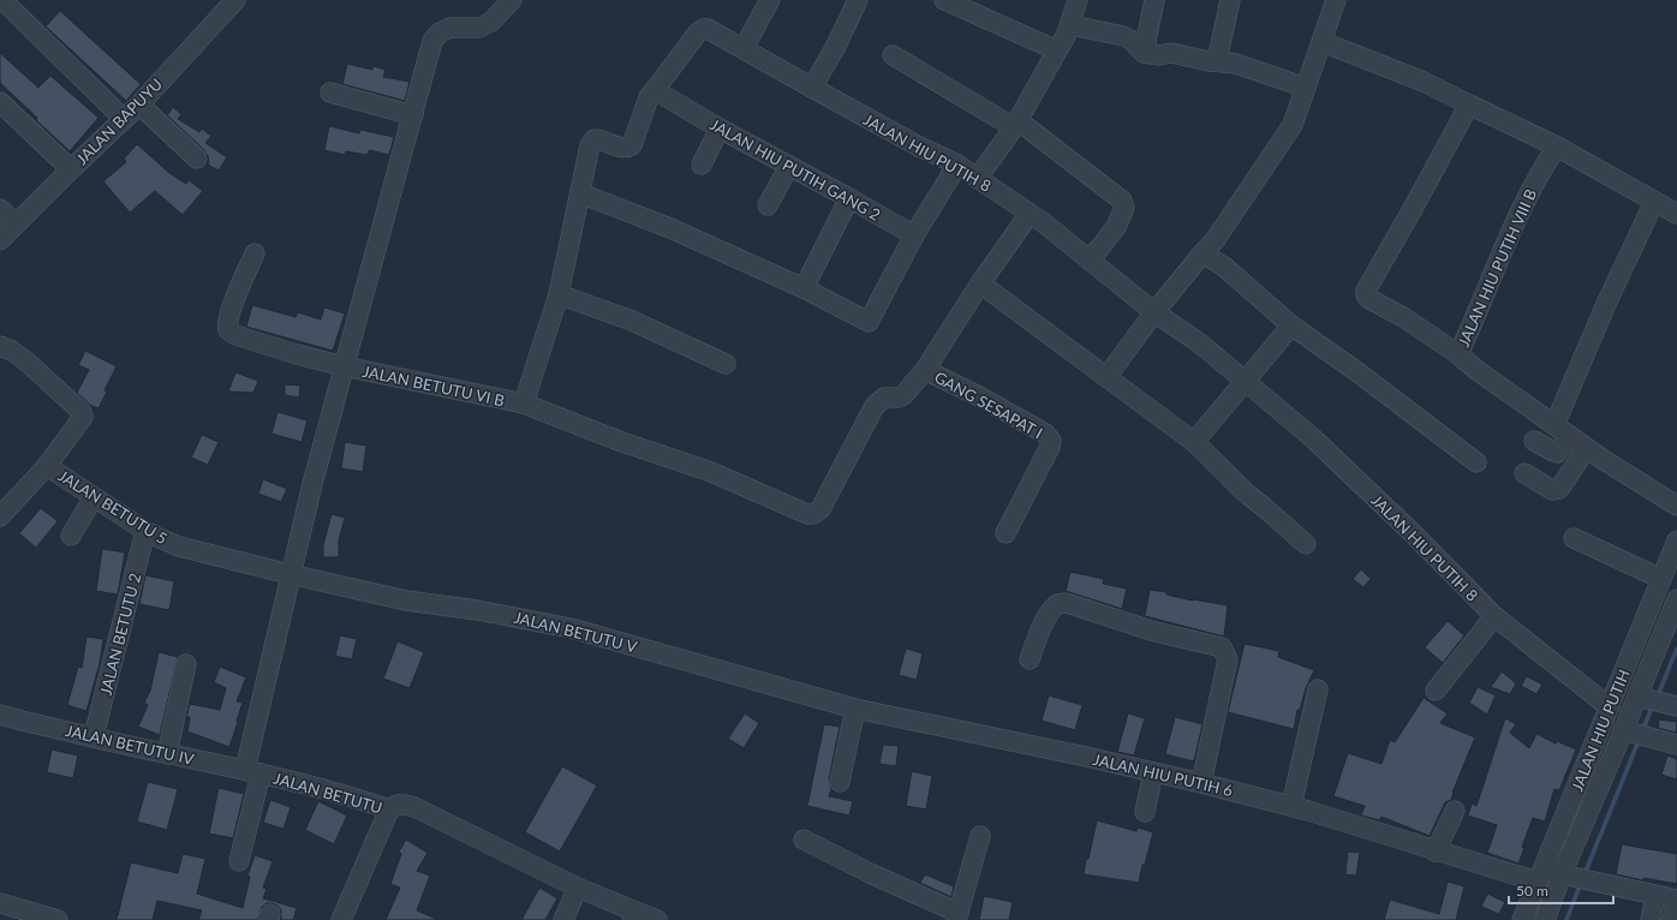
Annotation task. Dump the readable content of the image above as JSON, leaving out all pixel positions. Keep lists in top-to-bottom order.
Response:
{
  "streets": {
    "street": [
      "JALAN BAPUYU",
      "JALAN HIU PUTIH 8",
      "JALAN HIU PUTIH GANG 2",
      "JALAN HIU PUTIH VIII B",
      "JALAN BETUTU VI B",
      "GANG SESAPAT I",
      "JALAN BETUTU 5",
      "JALAN BETUTU V",
      "JALAN BETUTU 2",
      "JALAN HIU PUTIH",
      "JALAN BETUTU IV",
      "JALAN HIU PUTIH 6",
      "JALAN BETUTU"
    ]
  },
  "crossings": [
    ["JALAN HIU PUTIH 8", "JALAN HIU PUTIH GANG 2"],
    ["JALAN HIU PUTIH 8", "JALAN HIU PUTIH"],
    ["JALAN BETUTU VI B", "GANG SESAPAT I"],
    ["JALAN BETUTU 5", "JALAN BETUTU V"],
    ["JALAN BETUTU 5", "JALAN BETUTU 2"],
    ["JALAN BETUTU V", "JALAN HIU PUTIH 6"],
    ["JALAN BETUTU 2", "JALAN BETUTU IV"],
    ["JALAN HIU PUTIH", "JALAN HIU PUTIH 6"],
    ["JALAN BETUTU IV", "JALAN BETUTU"]
  ],
  "scale_bar": "50 m"
}
